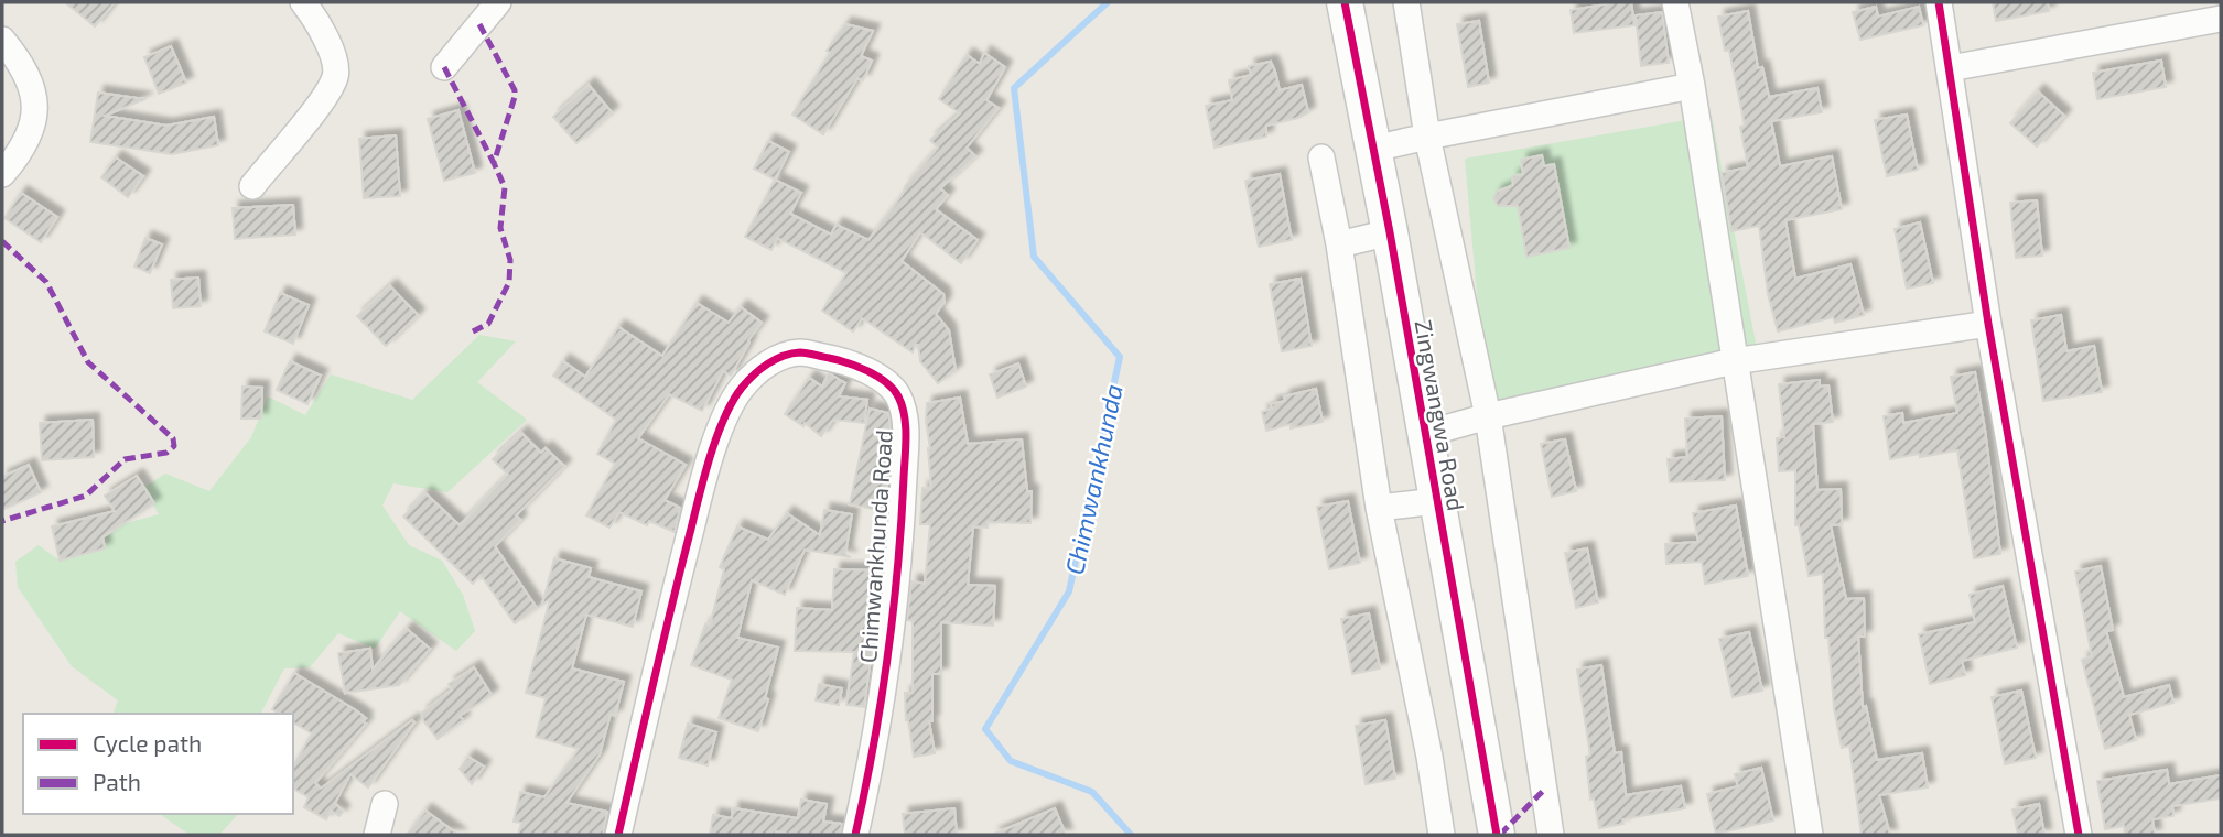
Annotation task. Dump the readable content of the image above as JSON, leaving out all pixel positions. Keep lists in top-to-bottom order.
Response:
{
  "streets": {
    "street": ["Zingwangwa Road", "Chimwankhunda Road"]
  },
  "water": ["Chimwankhunda"],
  "legend": ["Cycle path", "Path"]
}
